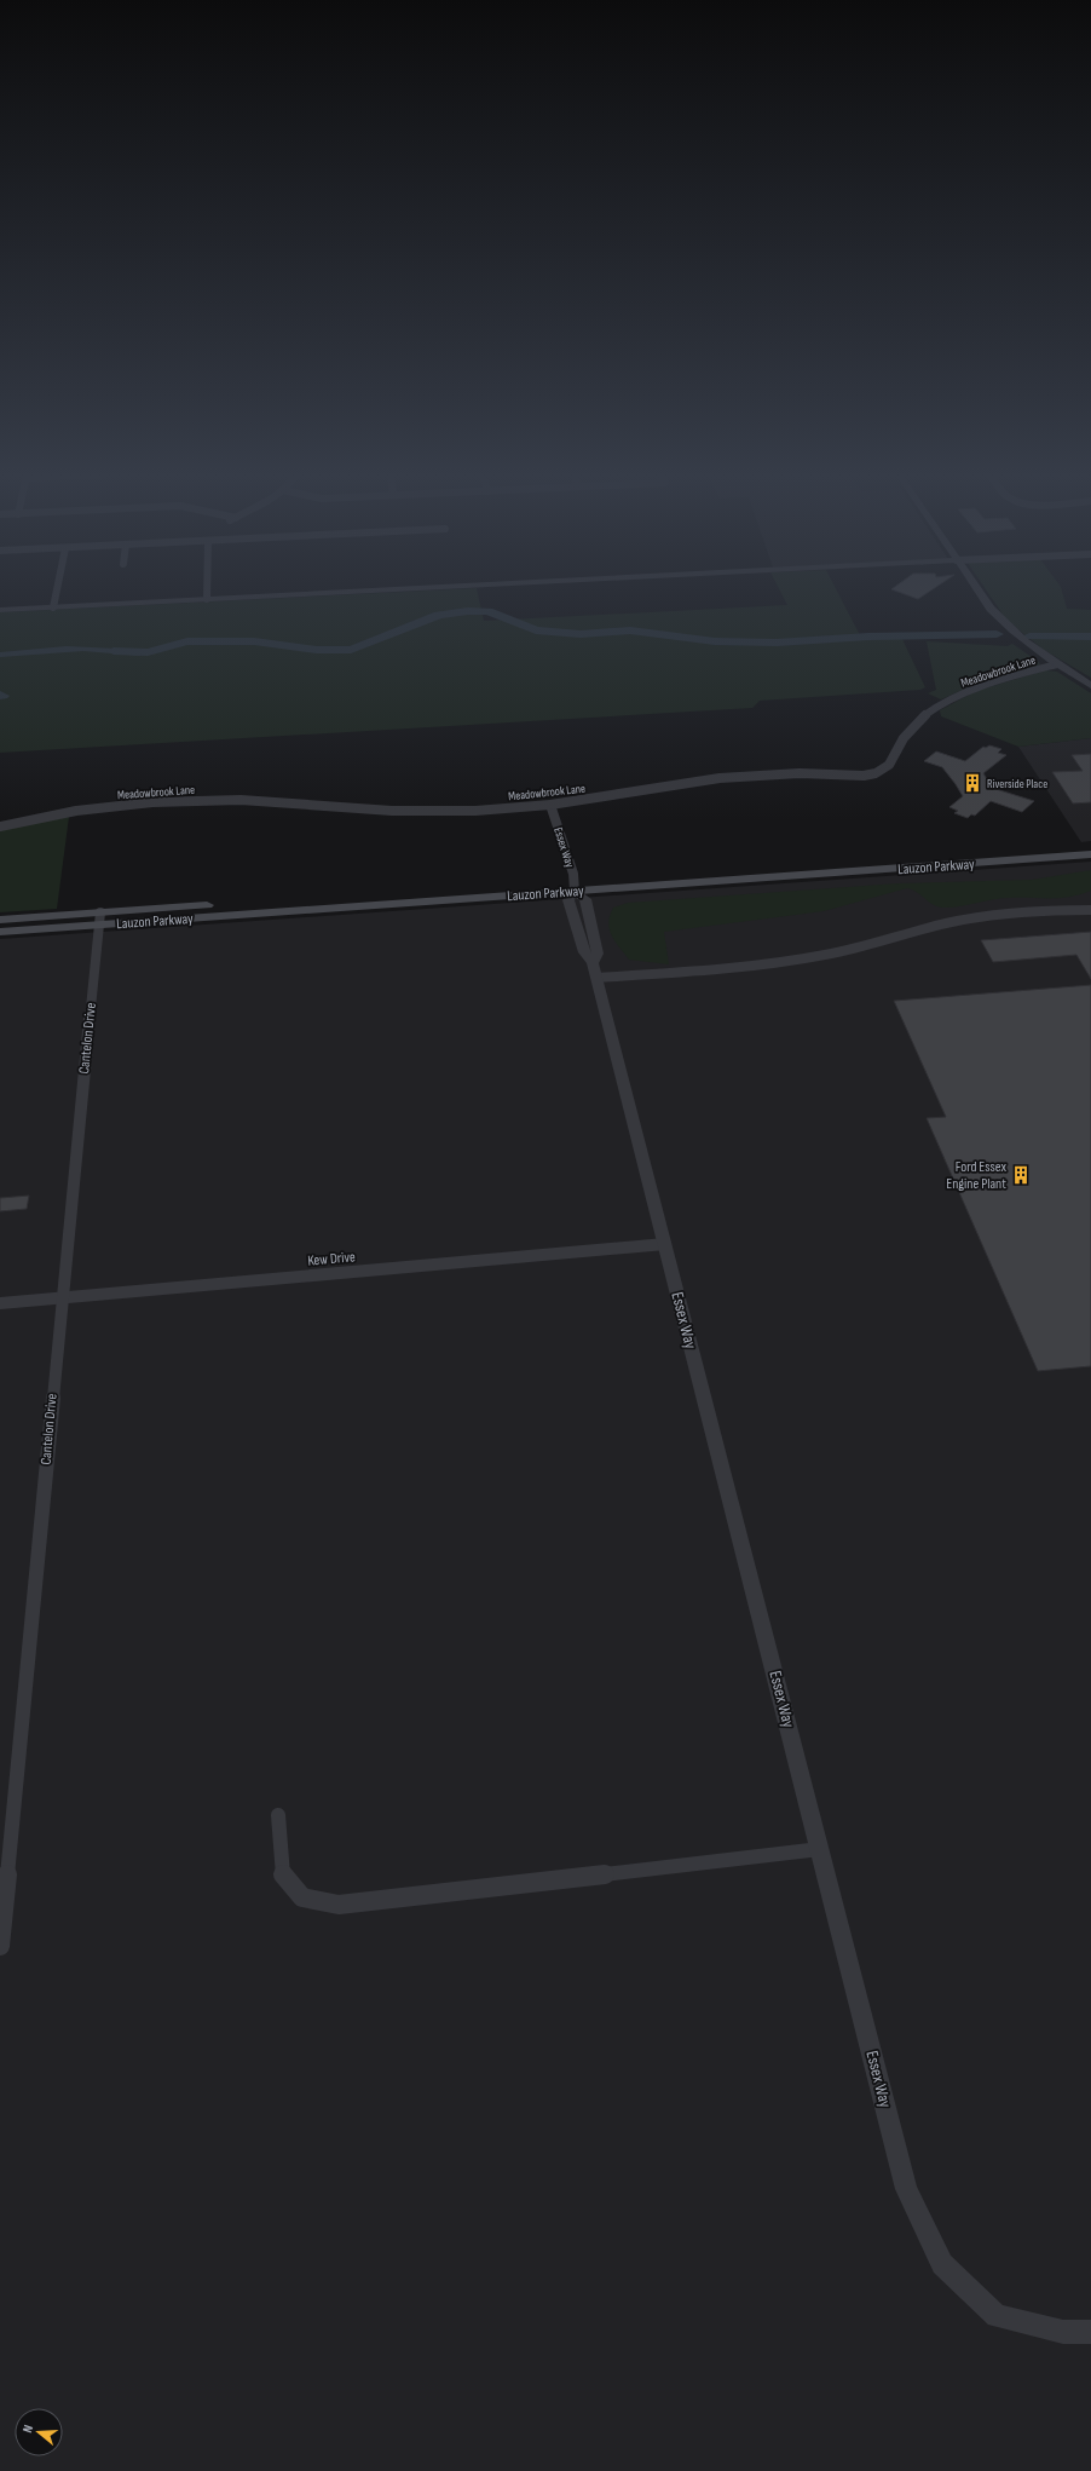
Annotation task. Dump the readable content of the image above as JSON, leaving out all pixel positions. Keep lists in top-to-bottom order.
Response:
{
  "streets": {
    "main road": ["Lauzon Parkway"],
    "street": [
      "Meadowbrook Lane",
      "Essex Way",
      "Cantelon Drive",
      "Kew Drive"
    ]
  },
  "crossings": [
    ["Meadowbrook Lane", "Essex Way"],
    ["Essex Way", "Lauzon Parkway"],
    ["Essex Way", "Kew Drive"],
    ["Lauzon Parkway", "Cantelon Drive"],
    ["Cantelon Drive", "Kew Drive"]
  ],
  "places": {
    "building": ["Riverside Place", "Ford Essex Engine Plant"]
  },
  "north": "left"
}
